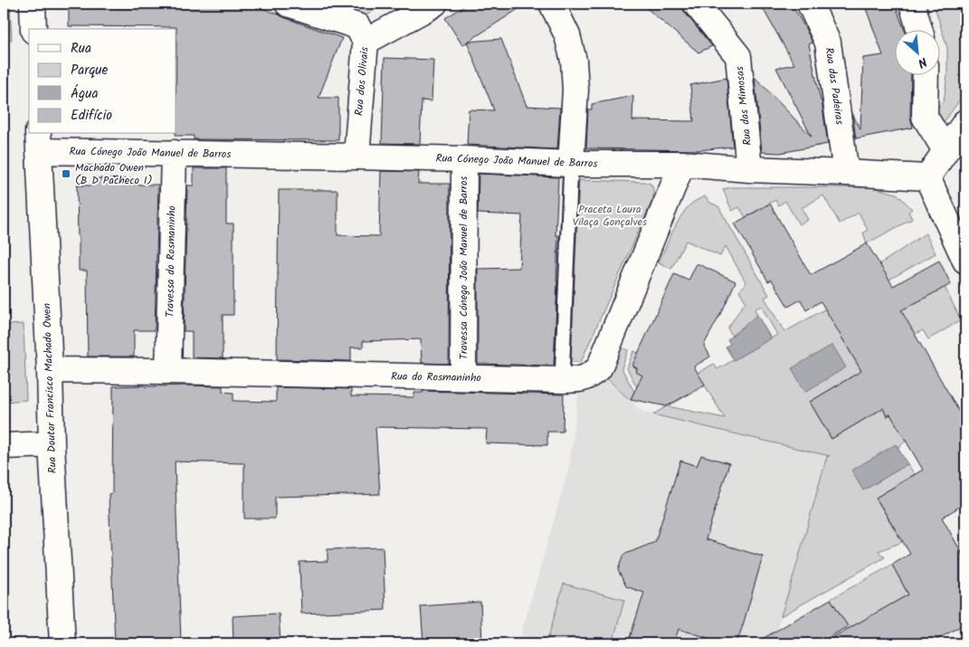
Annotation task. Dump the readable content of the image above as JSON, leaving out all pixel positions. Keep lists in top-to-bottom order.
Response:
{
  "streets": {
    "street": [
      "Rua dos Olivais",
      "Rua das Padeiras",
      "Rua das Mimosas",
      "Rua Cónego João Manuel de Barros",
      "Travessa do Rosmaninho",
      "Travessa Cónego João Manuel de Barros",
      "Rua do Rosmaninho",
      "Rua Doutor Francisco Machado Owen"
    ]
  },
  "crossings": [
    ["Rua dos Olivais", "Rua Cónego João Manuel de Barros"],
    ["Rua das Padeiras", "Rua Cónego João Manuel de Barros"],
    ["Rua das Mimosas", "Rua Cónego João Manuel de Barros"],
    ["Rua Cónego João Manuel de Barros", "Travessa do Rosmaninho"],
    ["Rua Cónego João Manuel de Barros", "Travessa Cónego João Manuel de Barros"],
    ["Rua Cónego João Manuel de Barros", "Rua do Rosmaninho"],
    ["Rua Cónego João Manuel de Barros", "Rua Doutor Francisco Machado Owen"],
    ["Travessa do Rosmaninho", "Rua do Rosmaninho"],
    ["Travessa Cónego João Manuel de Barros", "Rua do Rosmaninho"],
    ["Rua do Rosmaninho", "Rua Doutor Francisco Machado Owen"]
  ],
  "parks": ["Praceta Laura Vilaça Gonçalves"],
  "places": {
    "transit": ["Machado Owen (B D Pacheco I)"]
  },
  "legend": [
    "Rua",
    "Parque",
    "Água",
    "Edifício"
  ],
  "north": "bottom right"
}
